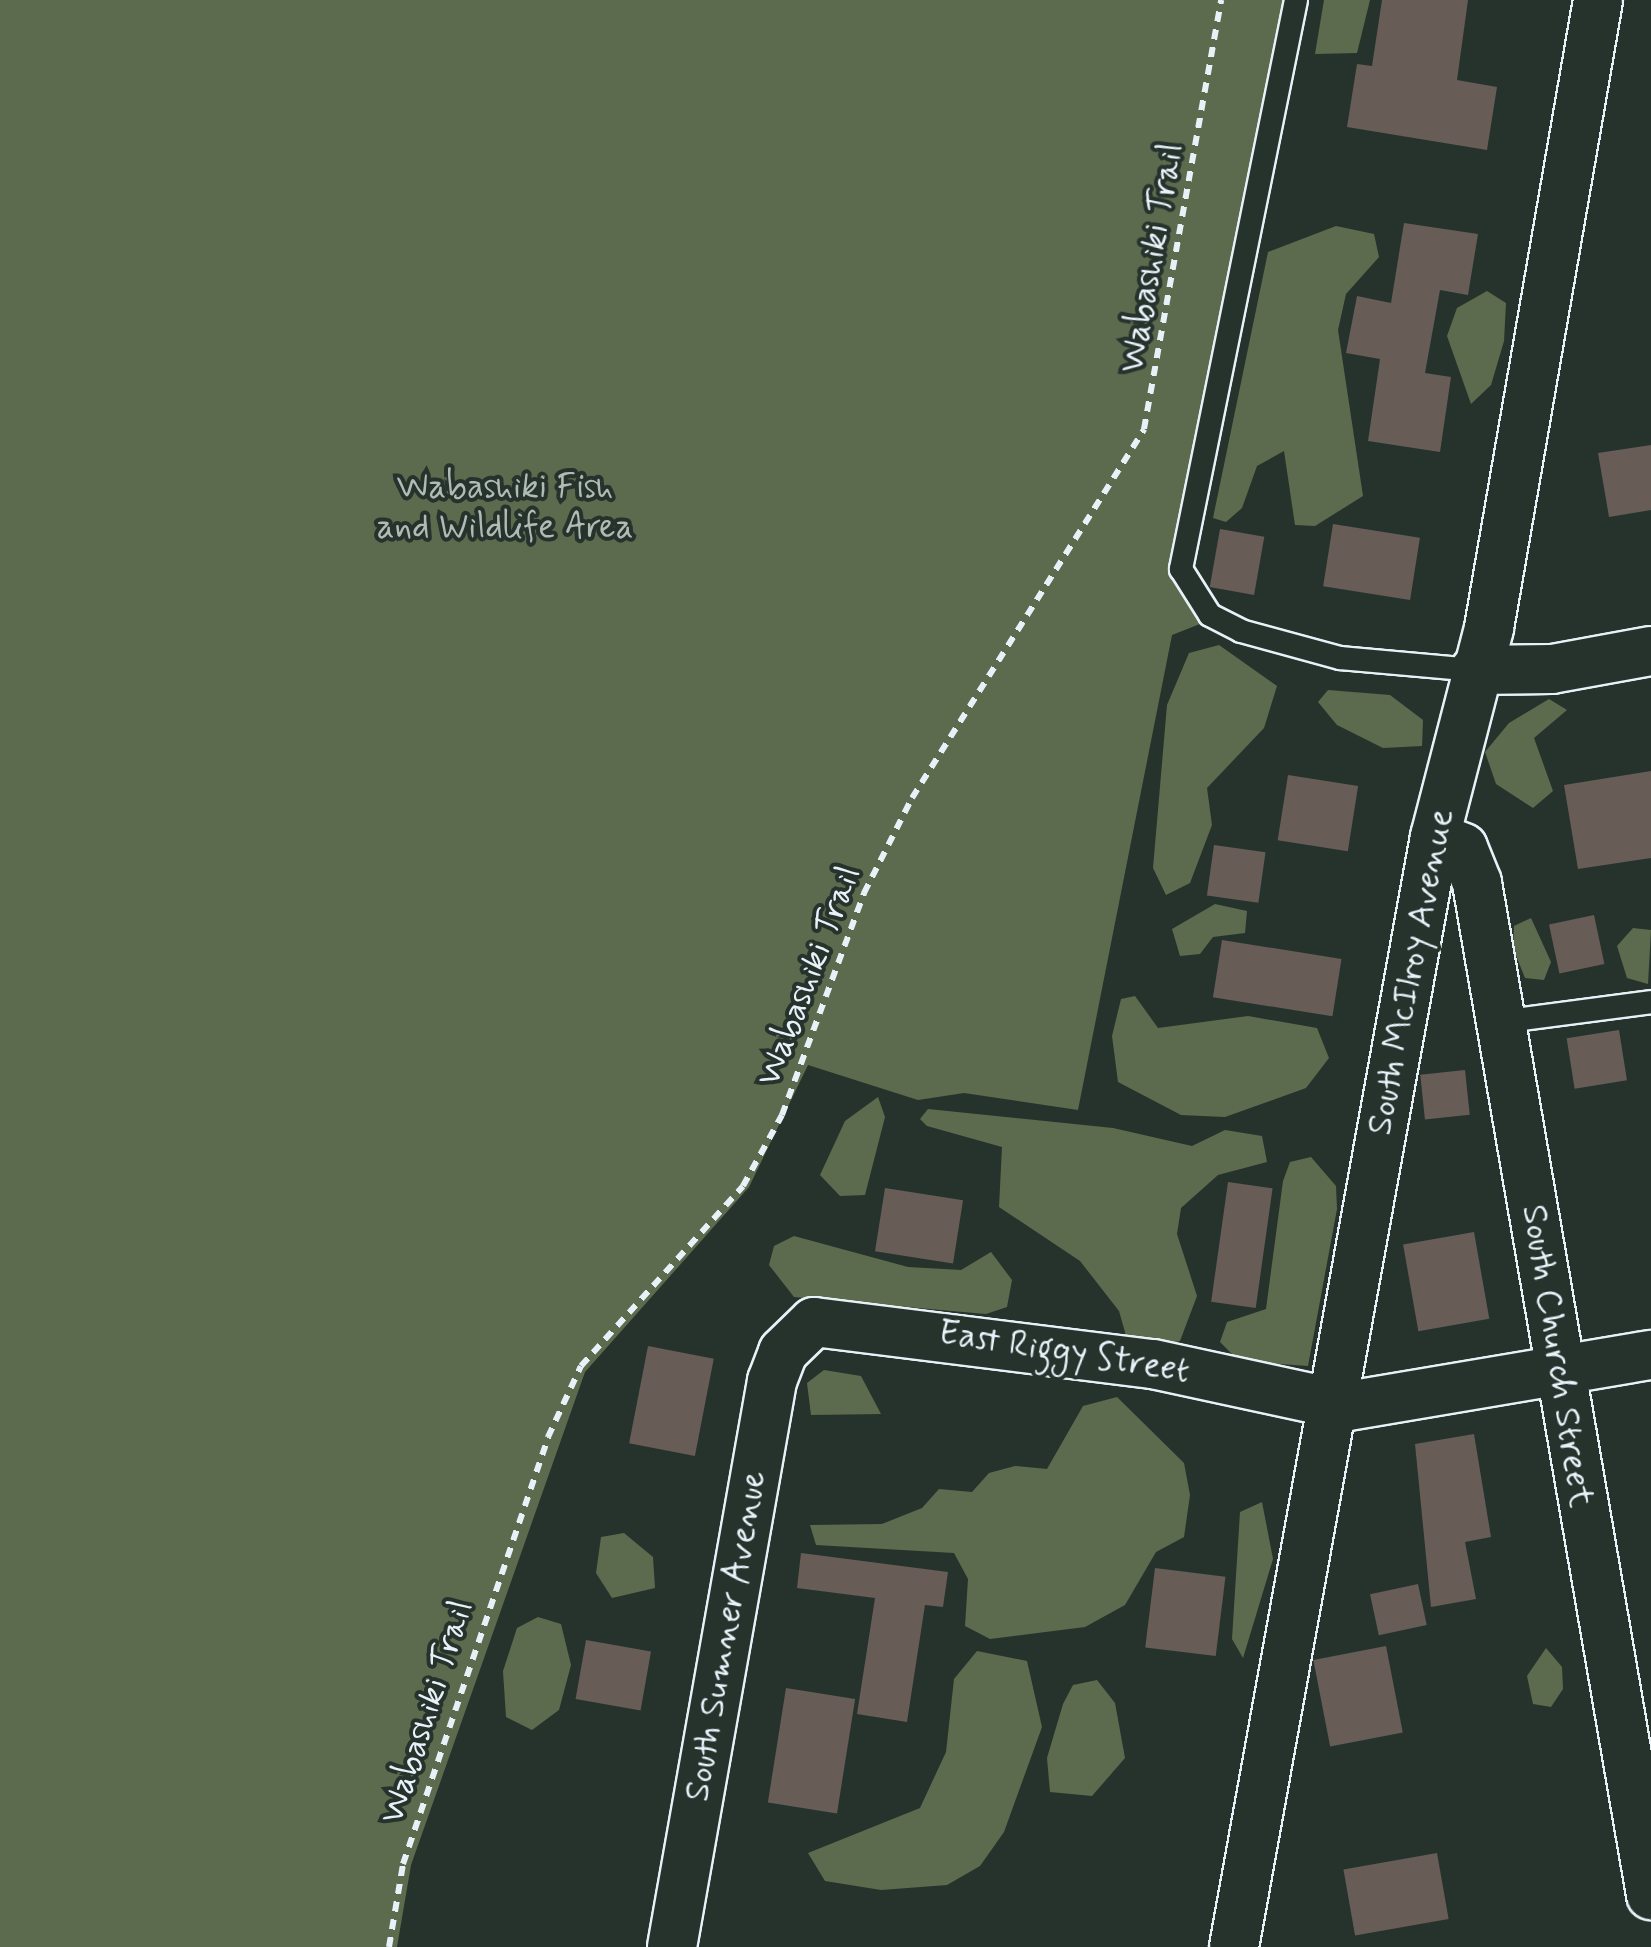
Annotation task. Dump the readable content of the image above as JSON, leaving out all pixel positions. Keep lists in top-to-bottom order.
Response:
{
  "streets": {
    "street": [
      "South McIlroy Avenue",
      "East Riggy Street",
      "South Church Street",
      "South Sumner Avenue"
    ],
    "path": ["Wabashiki Trail"]
  },
  "crossings": [
    ["South McIlroy Avenue", "East Riggy Street"],
    ["South McIlroy Avenue", "South Church Street"],
    ["East Riggy Street", "South Church Street"],
    ["East Riggy Street", "South Sumner Avenue"]
  ],
  "parks": ["Wabashiki Fish and Wildlife Area"]
}
